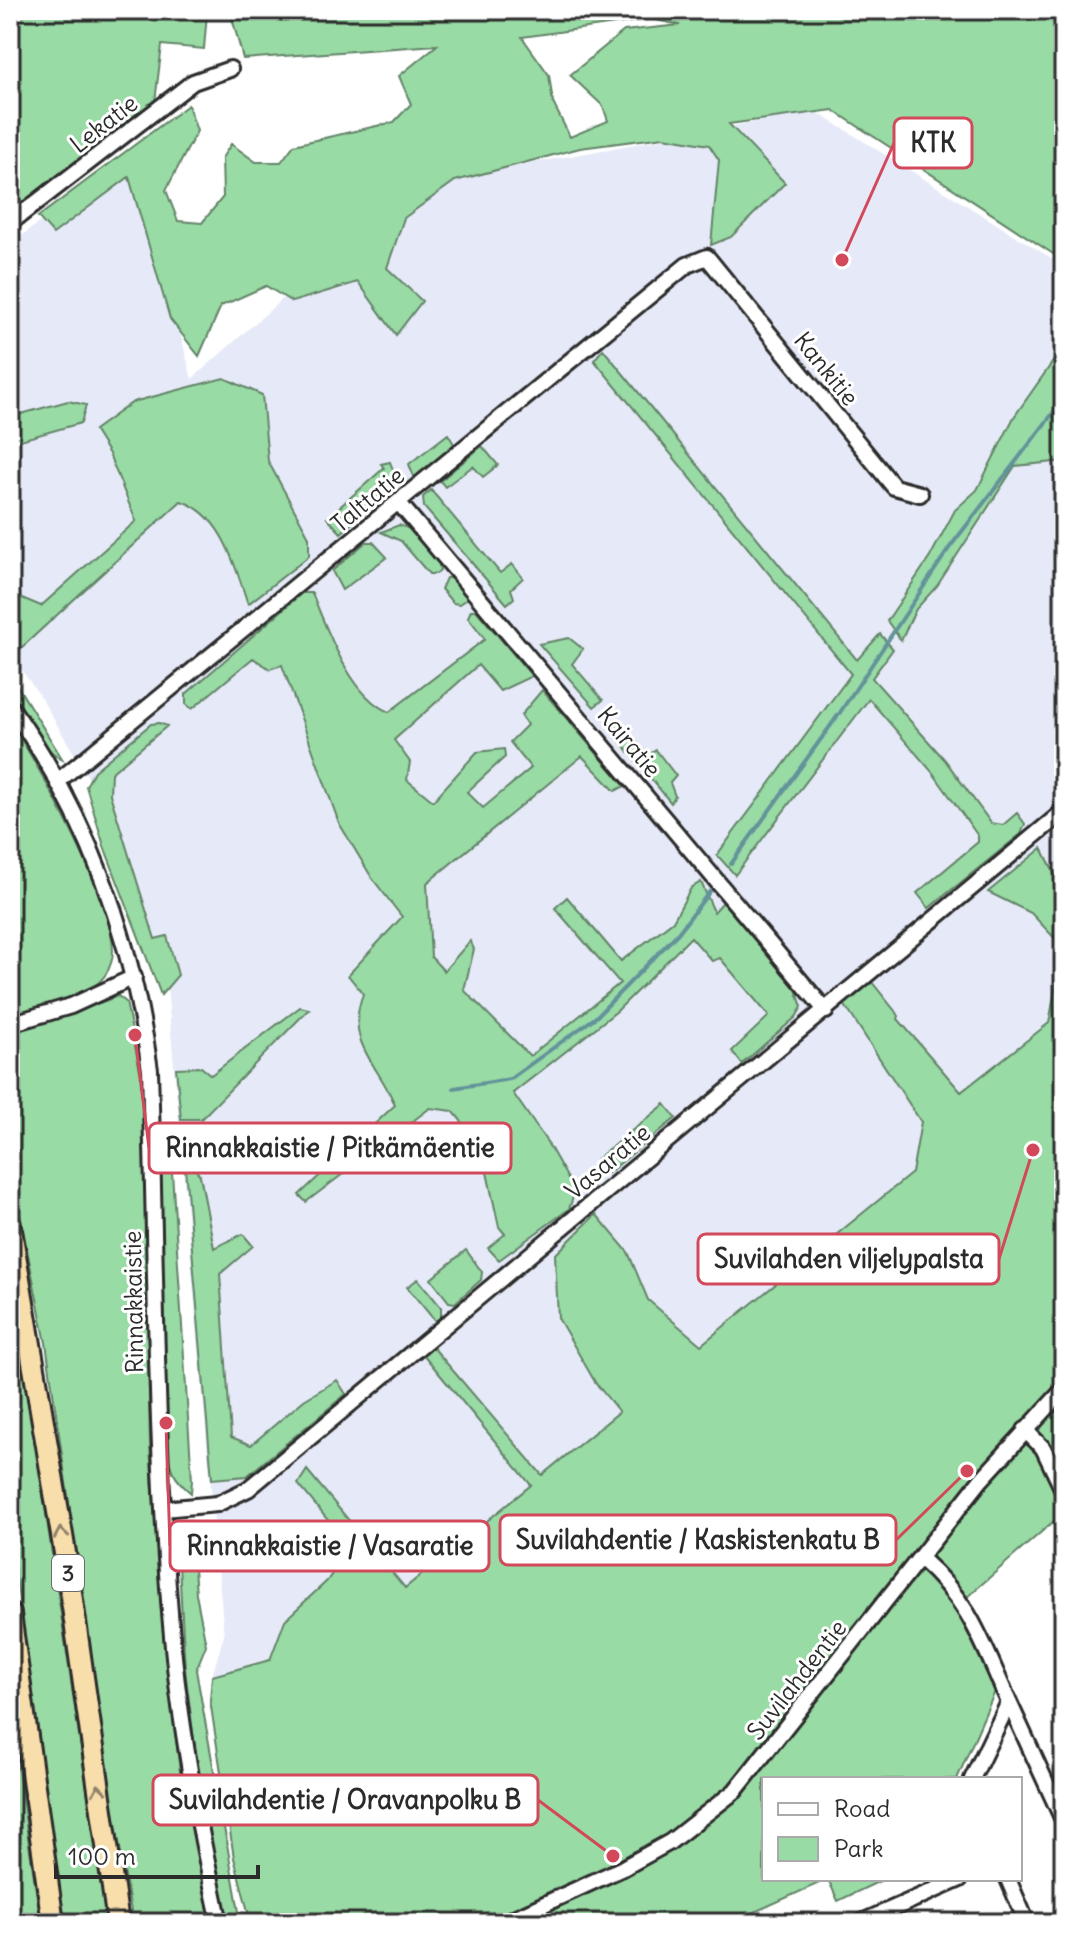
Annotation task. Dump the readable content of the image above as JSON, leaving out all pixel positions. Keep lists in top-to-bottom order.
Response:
{
  "streets": {
    "highway": ["3"],
    "street": [
      "Lekatie",
      "Kankitie",
      "Talttatie",
      "Kairatie",
      "Vasaratie",
      "Rinnakkaistie",
      "Suvilahdentie"
    ]
  },
  "crossings": [
    ["Kankitie", "Talttatie"],
    ["Talttatie", "Kairatie"],
    ["Talttatie", "Rinnakkaistie"],
    ["Kairatie", "Vasaratie"],
    ["Vasaratie", "Rinnakkaistie"]
  ],
  "places": [
    "KTK",
    "Rinnakkaistie / Pitkämäentie",
    "Suvilahden viljelypalsta",
    "Rinnakkaistie / Vasaratie",
    "Suvilahdentie / Kaskistenkatu B",
    "Suvilahdentie / Oravanpolku B"
  ],
  "legend": ["Road", "Park"],
  "scale_bar": "100 m"
}
